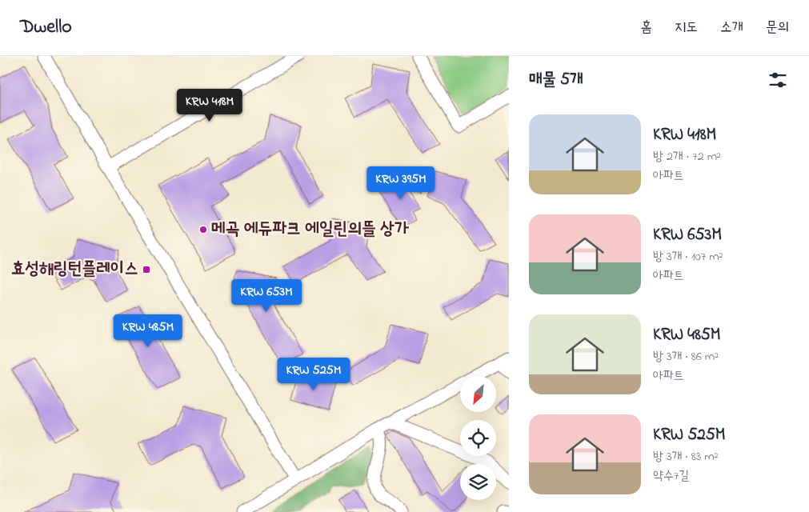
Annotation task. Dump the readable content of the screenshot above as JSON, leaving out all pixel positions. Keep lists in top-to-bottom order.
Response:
{
  "places": {
    "other": ["메곡 에듀파크 에일린의뜰 상가"],
    "transit": ["효성해링턴플레이스"]
  },
  "north": "bottom left",
  "page": {
    "header": "Dwello",
    "nav": [
      "홈",
      "지도",
      "소개",
      "문의"
    ],
    "heading": "매물 5개",
    "price": [
      "KRW 418M",
      "KRW 395M",
      "KRW 653M",
      "KRW 485M",
      "KRW 525M"
    ],
    "list": [
      {
        "name": "KRW 418M",
        "note": "방 2개 · 72 m² · 아파트"
      },
      {
        "name": "KRW 653M",
        "note": "방 3개 · 107 m² · 아파트"
      },
      {
        "name": "KRW 485M",
        "note": "방 3개 · 86 m² · 아파트"
      },
      {
        "name": "KRW 525M",
        "note": "방 3개 · 83 m² · 약수7길"
      }
    ]
  }
}
